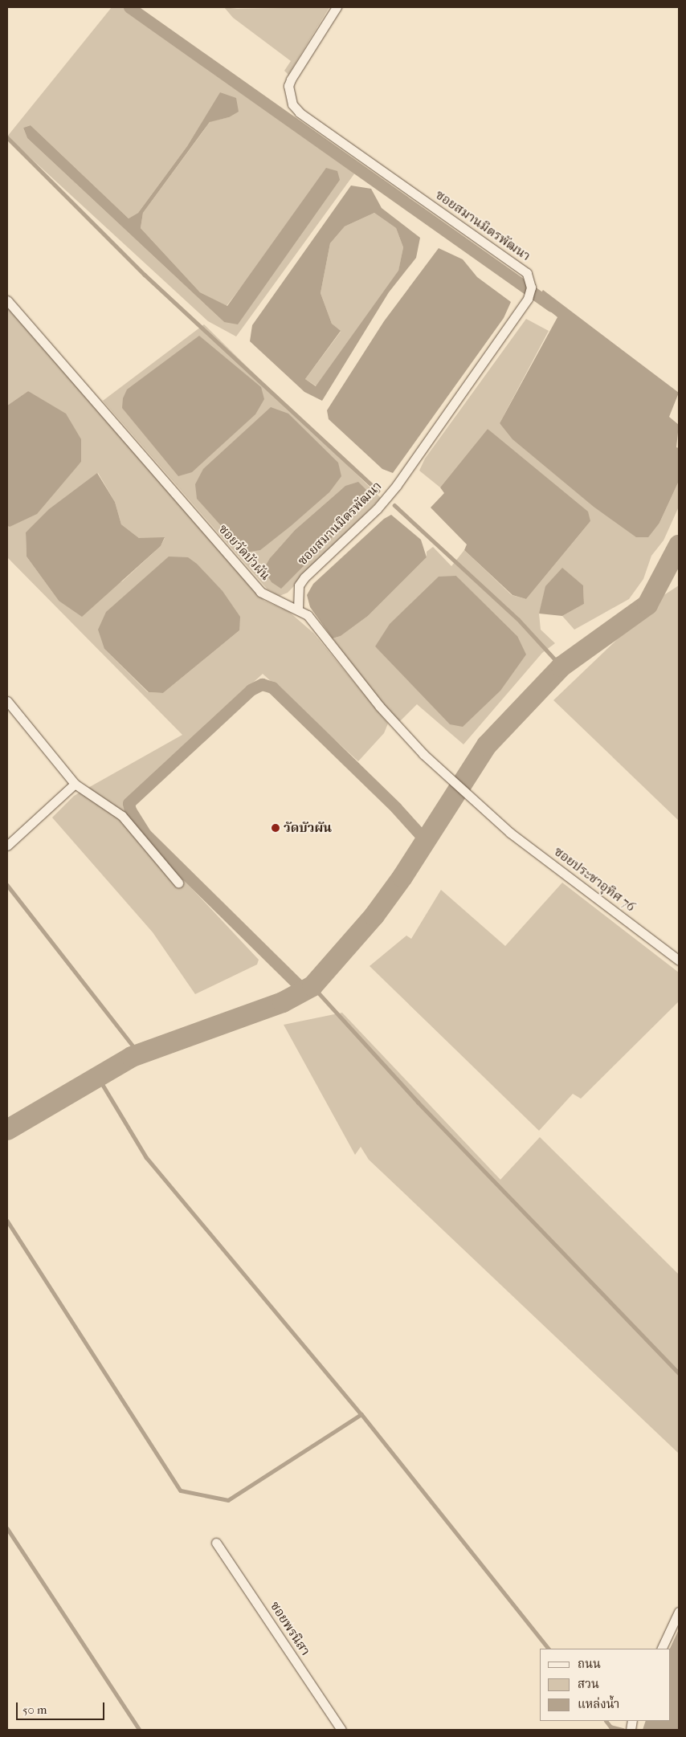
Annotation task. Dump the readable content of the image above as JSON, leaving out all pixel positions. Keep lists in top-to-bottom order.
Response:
{
  "streets": {
    "street": [
      "ซอยสมานมิตรพัฒนา",
      "ซอยวัดบัวผัน",
      "ซอยประชาอุทิศ 76",
      "ซอยพรนิสา"
    ]
  },
  "crossings": [
    ["ซอยสมานมิตรพัฒนา", "ซอยวัดบัวผัน"],
    ["ซอยวัดบัวผัน", "ซอยประชาอุทิศ 76"]
  ],
  "places": ["วัดบัวผัน"],
  "legend": ["ถนน", "สวน", "แหล่งน้ำ"],
  "scale_bar": "50 m"
}
